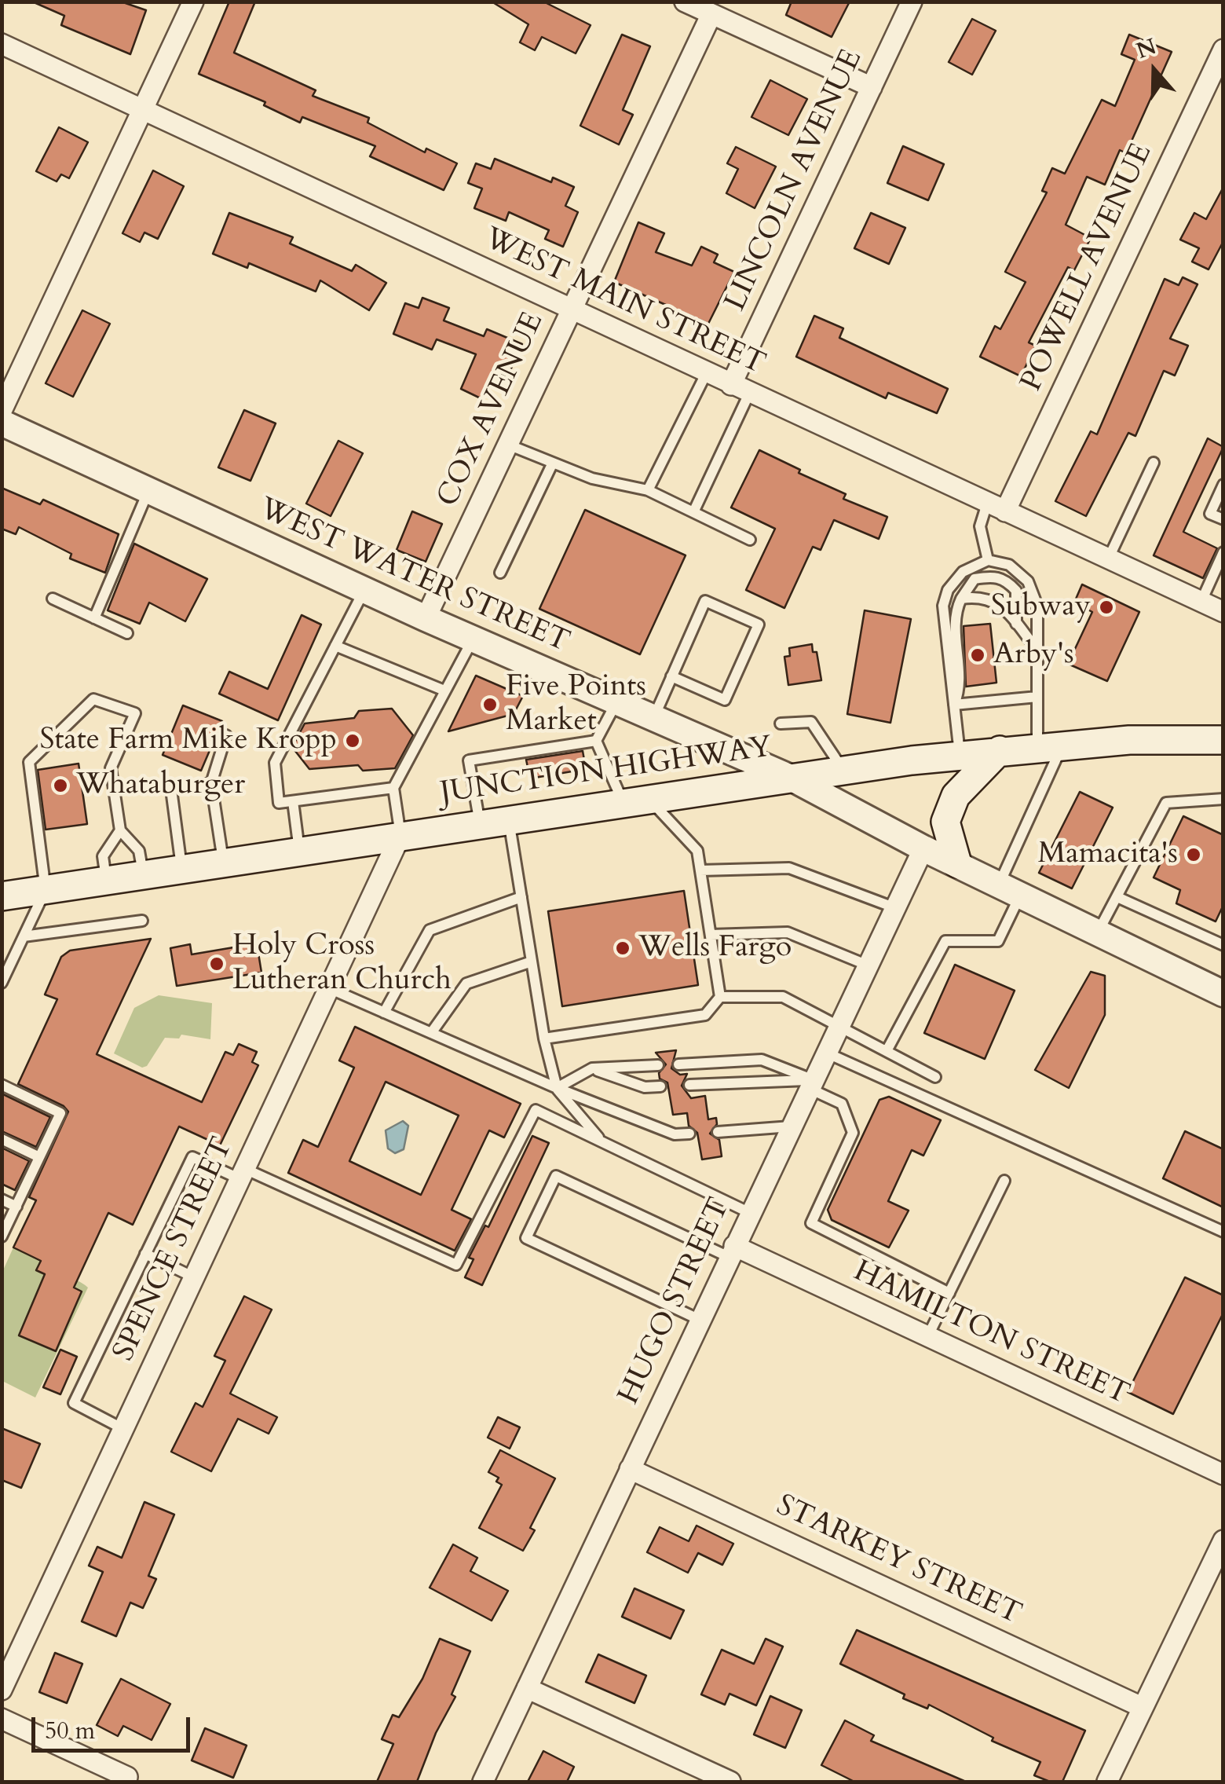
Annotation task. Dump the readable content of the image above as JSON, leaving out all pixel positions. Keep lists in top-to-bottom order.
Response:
{
  "streets": {
    "main road": ["JUNCTION HIGHWAY"],
    "street": [
      "LINCOLN AVENUE",
      "POWELL AVENUE",
      "WEST MAIN STREET",
      "COX AVENUE",
      "WEST WATER STREET",
      "SPENCE STREET",
      "HUGO STREET",
      "HAMILTON STREET",
      "STARKEY STREET"
    ]
  },
  "crossings": [
    ["LINCOLN AVENUE", "WEST MAIN STREET"],
    ["POWELL AVENUE", "WEST MAIN STREET"],
    ["WEST MAIN STREET", "COX AVENUE"],
    ["COX AVENUE", "WEST WATER STREET"],
    ["WEST WATER STREET", "JUNCTION HIGHWAY"],
    ["WEST WATER STREET", "HUGO STREET"],
    ["JUNCTION HIGHWAY", "SPENCE STREET"],
    ["HUGO STREET", "HAMILTON STREET"],
    ["HUGO STREET", "STARKEY STREET"]
  ],
  "places": [
    "Subway",
    "Arby's",
    "Five Points Market",
    "State Farm Mike Kropp",
    "Whataburger",
    "Mamacita's",
    "Wells Fargo",
    "Holy Cross Lutheran Church"
  ],
  "scale_bar": "50 m",
  "north": "top"
}
